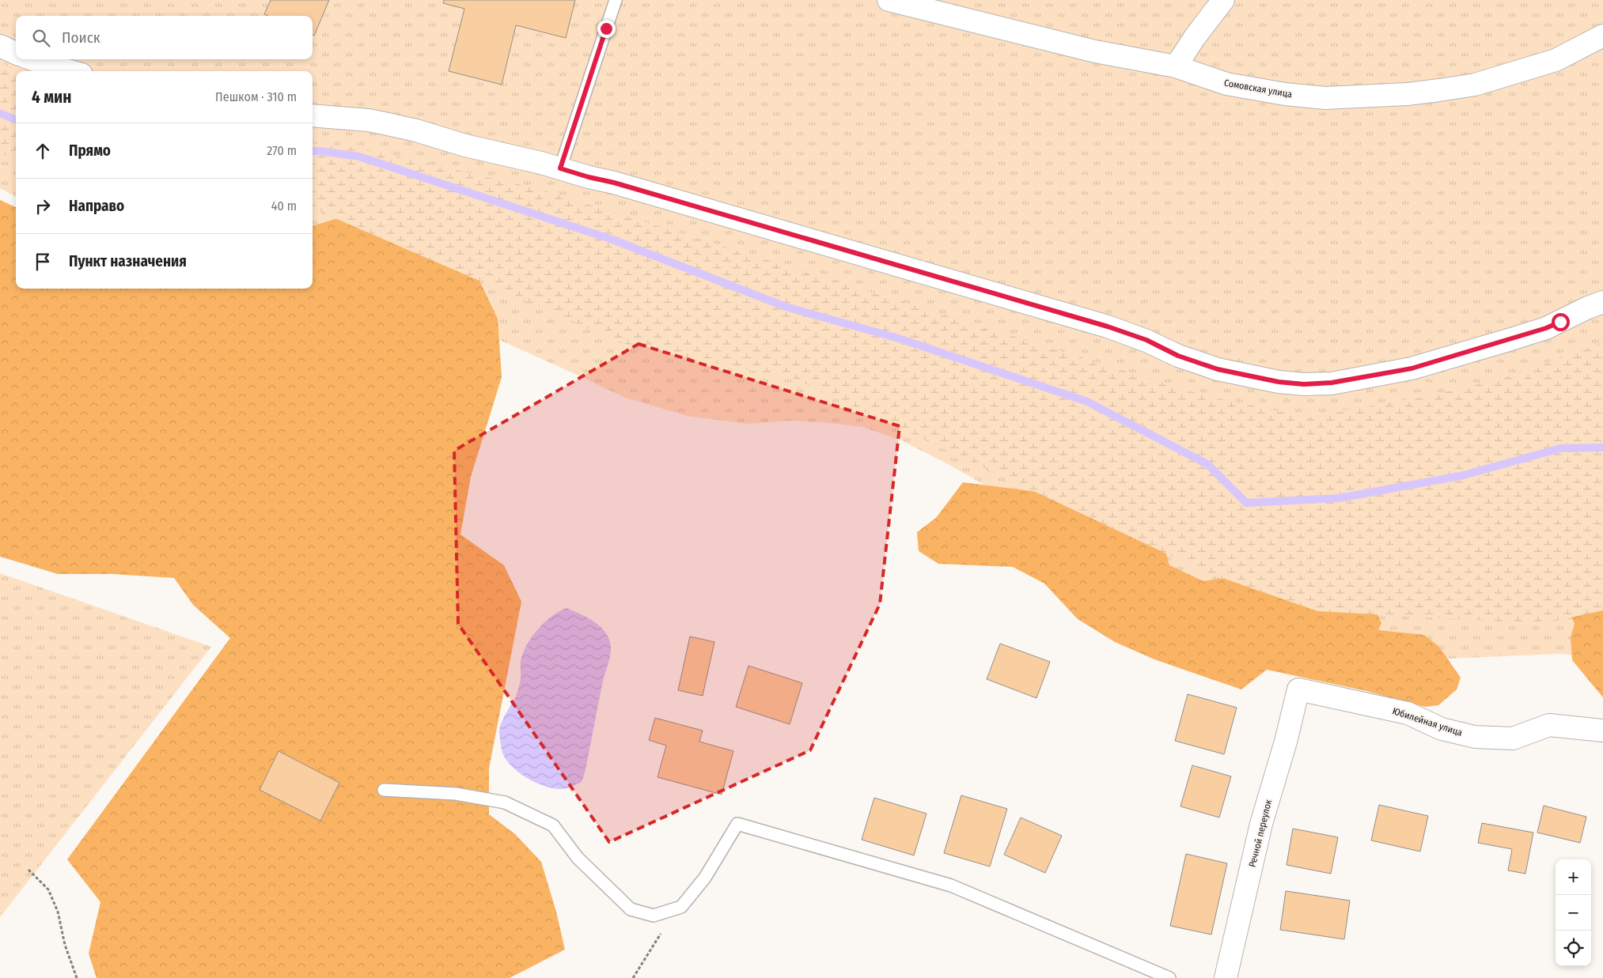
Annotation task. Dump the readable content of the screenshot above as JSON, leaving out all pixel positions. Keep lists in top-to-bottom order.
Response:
{
  "streets": {
    "street": ["Сомовская улица", "Юбилейная улица", "Речной переулок"]
  },
  "crossings": [
    ["Юбилейная улица", "Речной переулок"]
  ],
  "page": {
    "search": "Поиск",
    "heading": ["4 мин", "Пешком · 310 m"],
    "list": [
      ["Прямо", "270 m"],
      ["Направо", "40 m"],
      "Пункт назначения"
    ],
    "map_buttons": ["+", "−"]
  }
}
